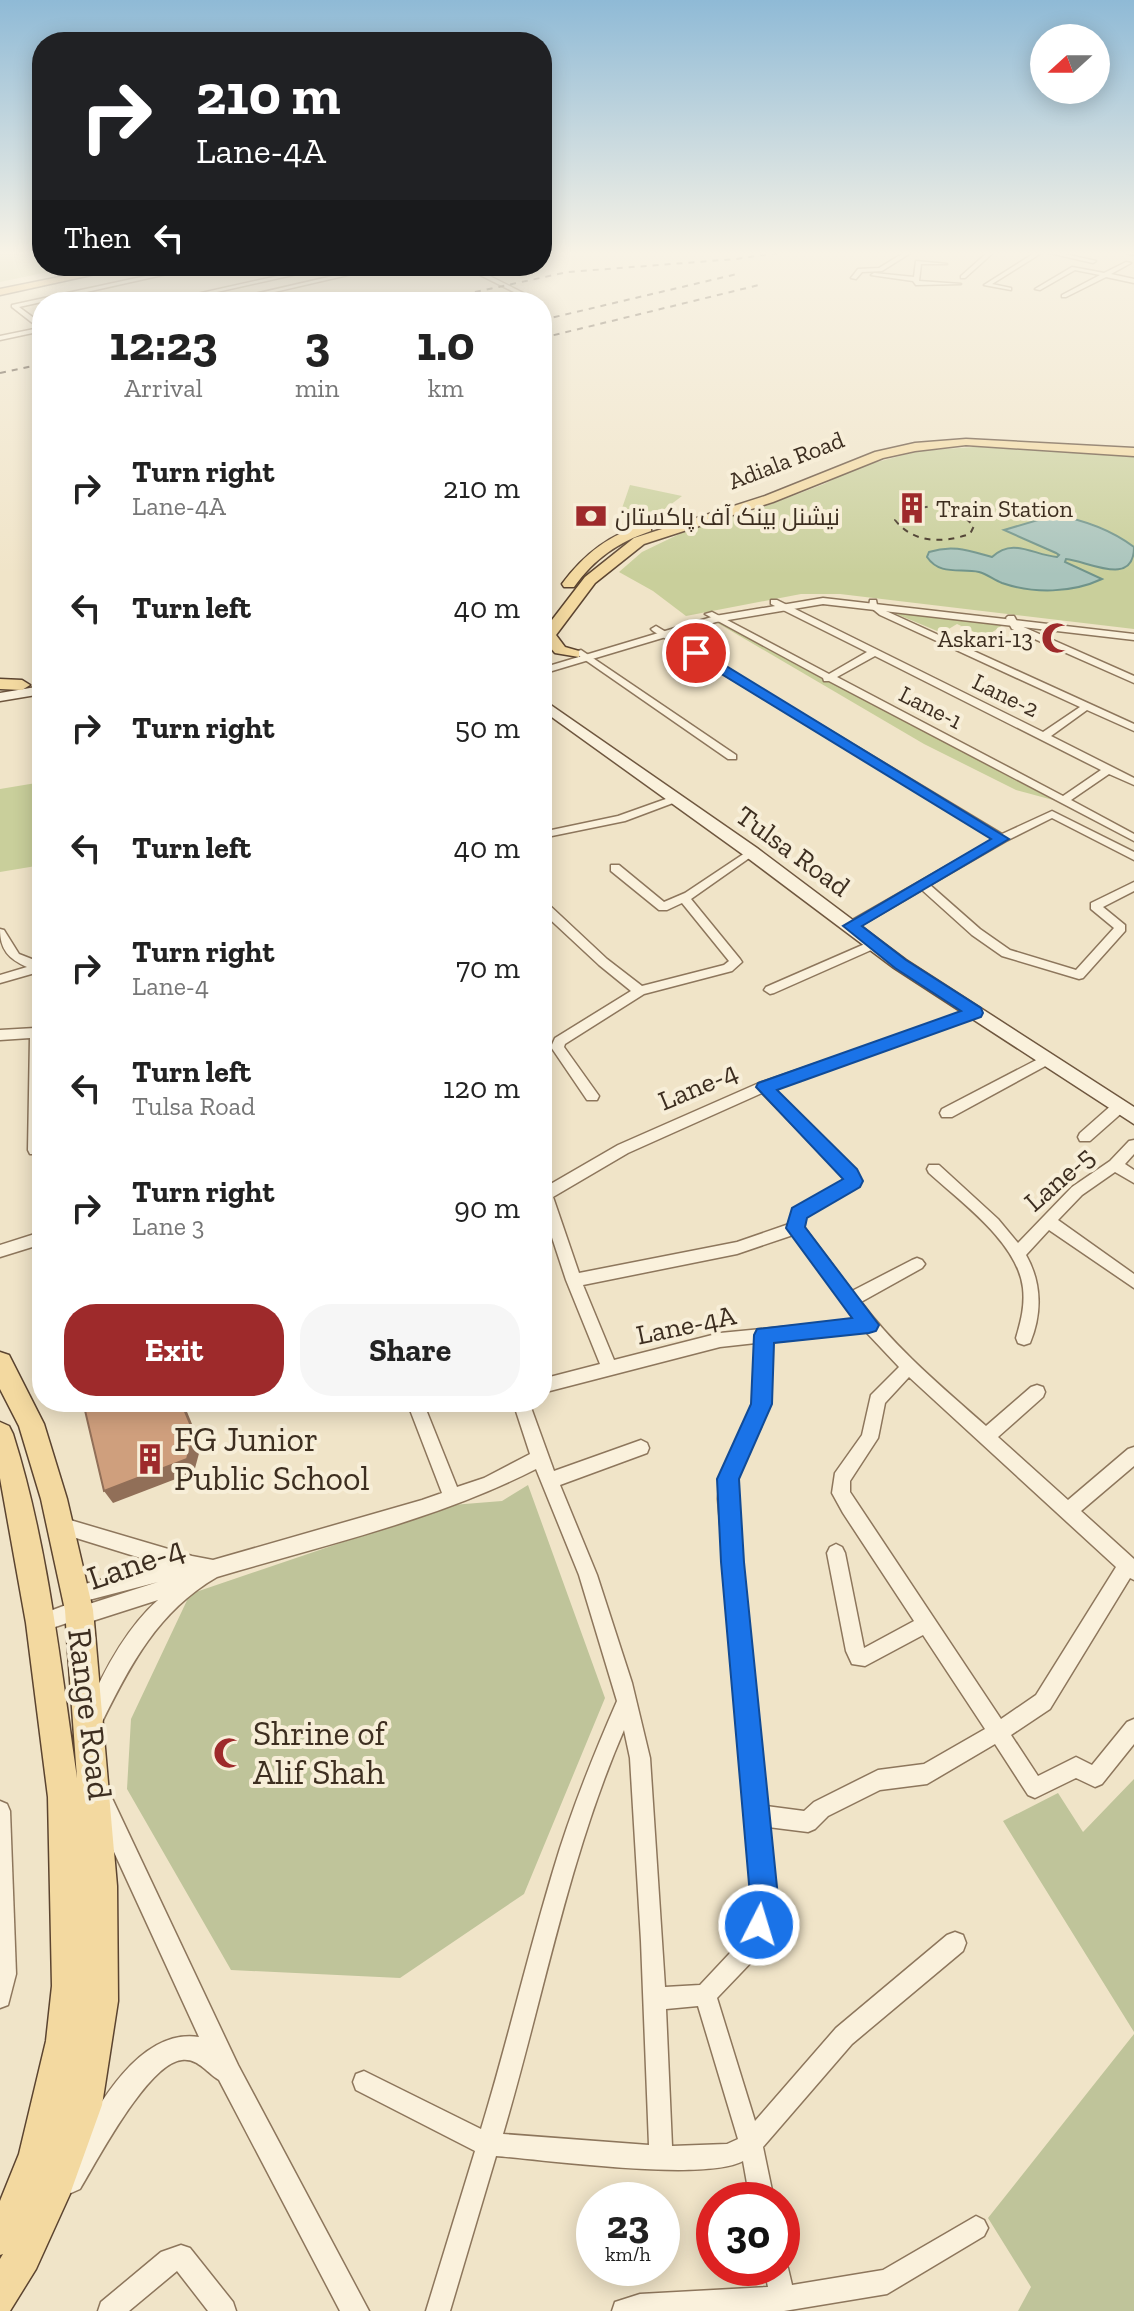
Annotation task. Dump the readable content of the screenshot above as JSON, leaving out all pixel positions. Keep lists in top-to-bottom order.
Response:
{
  "streets": {
    "main road": ["Adiala Road", "Tulsa Road", "Range Road"],
    "street": [
      "Lane-2",
      "Lane-1",
      "Lane-4",
      "Lane-5",
      "Lane-4A"
    ]
  },
  "crossings": [
    ["Tulsa Road", "Lane-4"],
    ["Lane-4", "Range Road"]
  ],
  "places": {
    "building": ["Train Station", "FG Junior Public School"],
    "bank": ["نیشنل بینک آف پاکستان"],
    "mosque": ["Askari-13", "Shrine of Alif Shah"]
  },
  "north": "left",
  "page": {
    "turn": ["210 m", "Lane-4A"],
    "then": "Then",
    "eta": [
      "12:23",
      "Arrival",
      "3",
      "min",
      "1.0",
      "km"
    ],
    "list": [
      {
        "name": "Turn right",
        "note": "Lane-4A",
        "value": "210 m"
      },
      {
        "name": "Turn left",
        "value": "40 m"
      },
      {
        "name": "Turn right",
        "value": "50 m"
      },
      {
        "name": "Turn left",
        "value": "40 m"
      },
      {
        "name": "Turn right",
        "note": "Lane-4",
        "value": "70 m"
      },
      {
        "name": "Turn left",
        "note": "Tulsa Road",
        "value": "120 m"
      },
      {
        "name": "Turn right",
        "note": "Lane 3",
        "value": "90 m"
      }
    ],
    "buttons": ["Exit", "Share"],
    "speed": "23 km/h",
    "limit": "30"
  }
}
